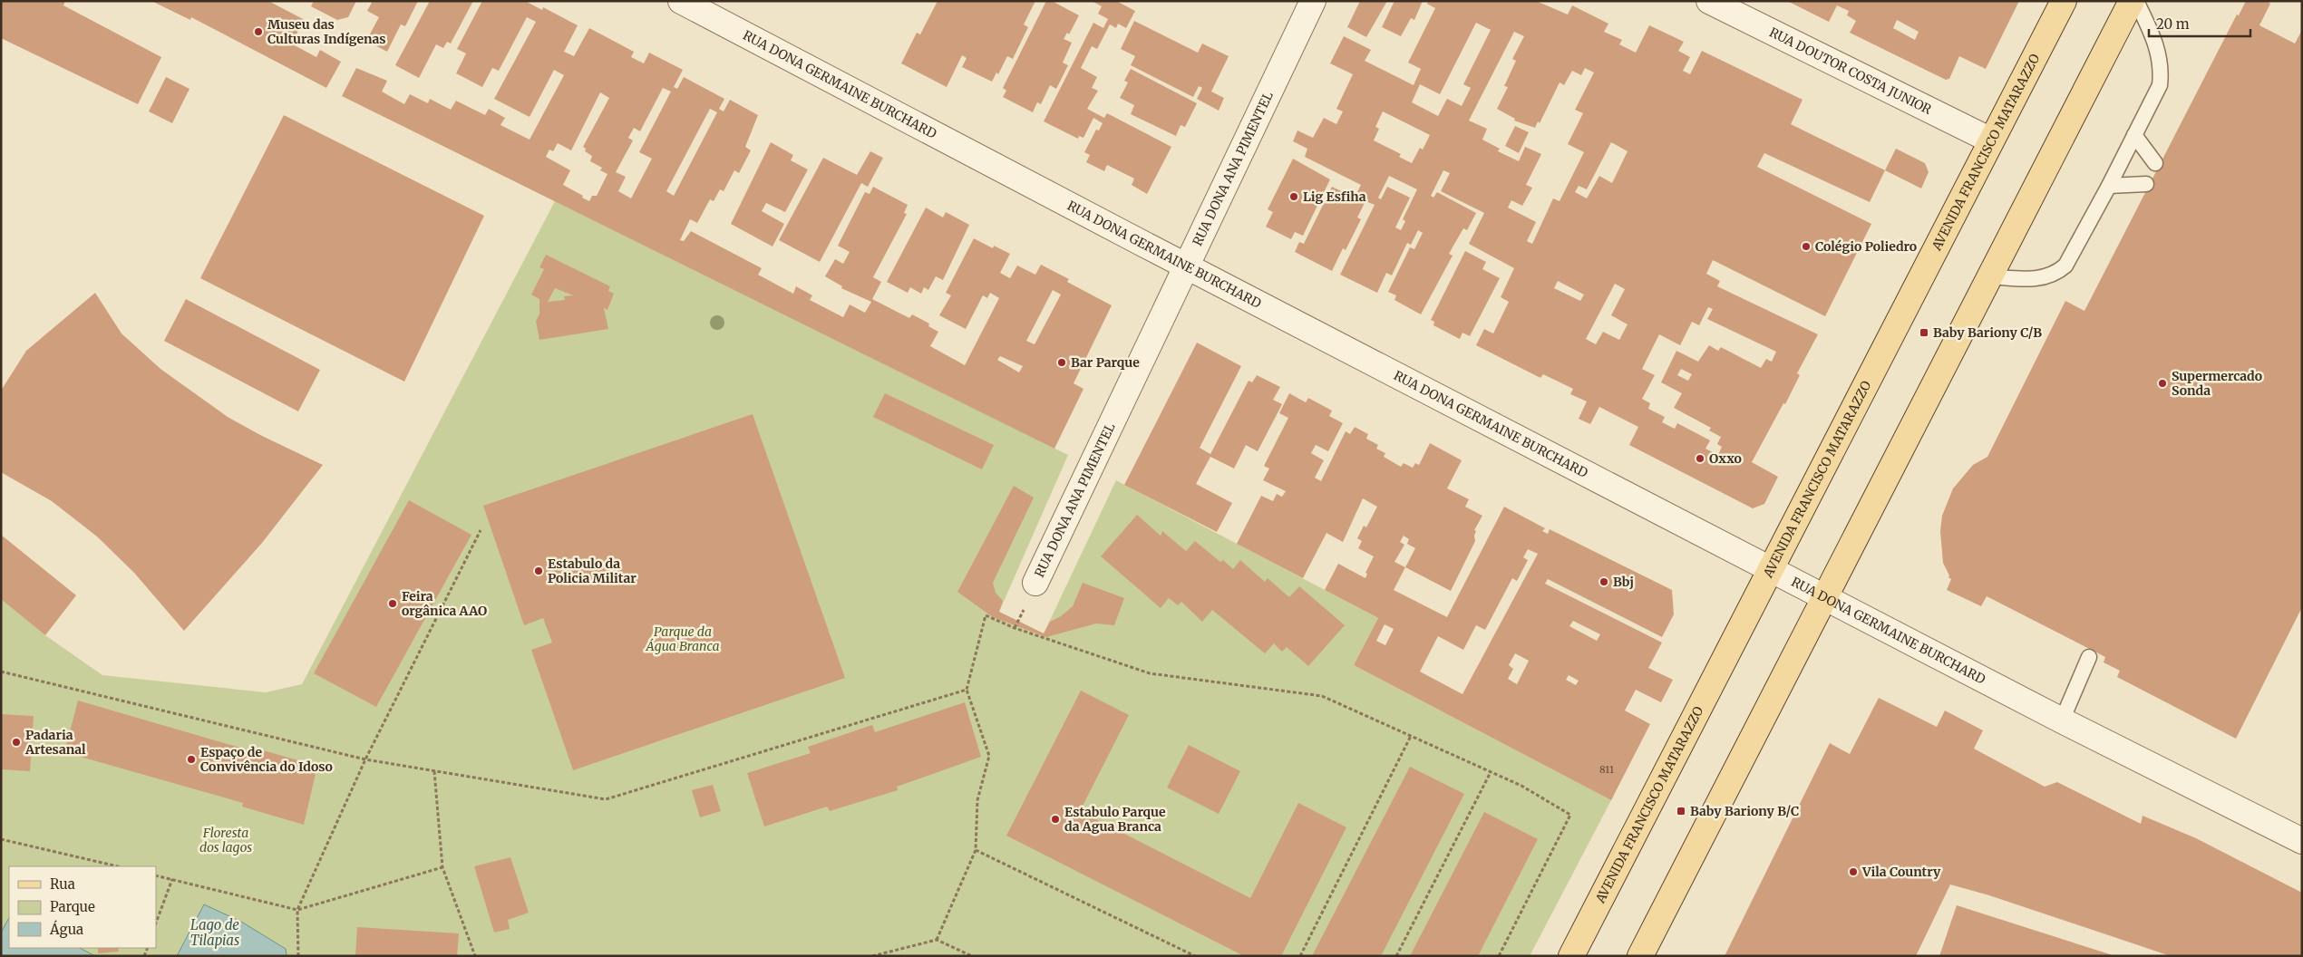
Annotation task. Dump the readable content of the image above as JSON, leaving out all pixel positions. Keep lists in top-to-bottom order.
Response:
{
  "streets": {
    "main road": ["AVENIDA FRANCISCO MATARAZZO"],
    "street": ["RUA DOUTOR COSTA JUNIOR", "RUA DONA GERMAINE BURCHARD", "RUA DONA ANA PIMENTEL"]
  },
  "crossings": [
    ["RUA DOUTOR COSTA JUNIOR", "AVENIDA FRANCISCO MATARAZZO"],
    ["RUA DONA GERMAINE BURCHARD", "AVENIDA FRANCISCO MATARAZZO"],
    ["RUA DONA GERMAINE BURCHARD", "RUA DONA ANA PIMENTEL"]
  ],
  "water": ["Lago de Tilapias"],
  "parks": ["Parque da Água Branca", "Floresta dos lagos"],
  "places": {
    "other": [
      "Museu das Culturas Indígenas",
      "Lig Esfiha",
      "Colégio Poliedro",
      "Bar Parque",
      "Supermercado Sonda",
      "Oxxo",
      "Estabulo da Policia Militar",
      "Bbj",
      "Feira orgânica AAO",
      "Padaria Artesanal",
      "Espaço de Convivência do Idoso",
      "Estabulo Parque da Agua Branca",
      "Vila Country"
    ],
    "transit": ["Baby Bariony C/B", "Baby Bariony B/C"]
  },
  "house_numbers": ["811"],
  "legend": ["Rua", "Parque", "Água"],
  "scale_bar": "20 m"
}
